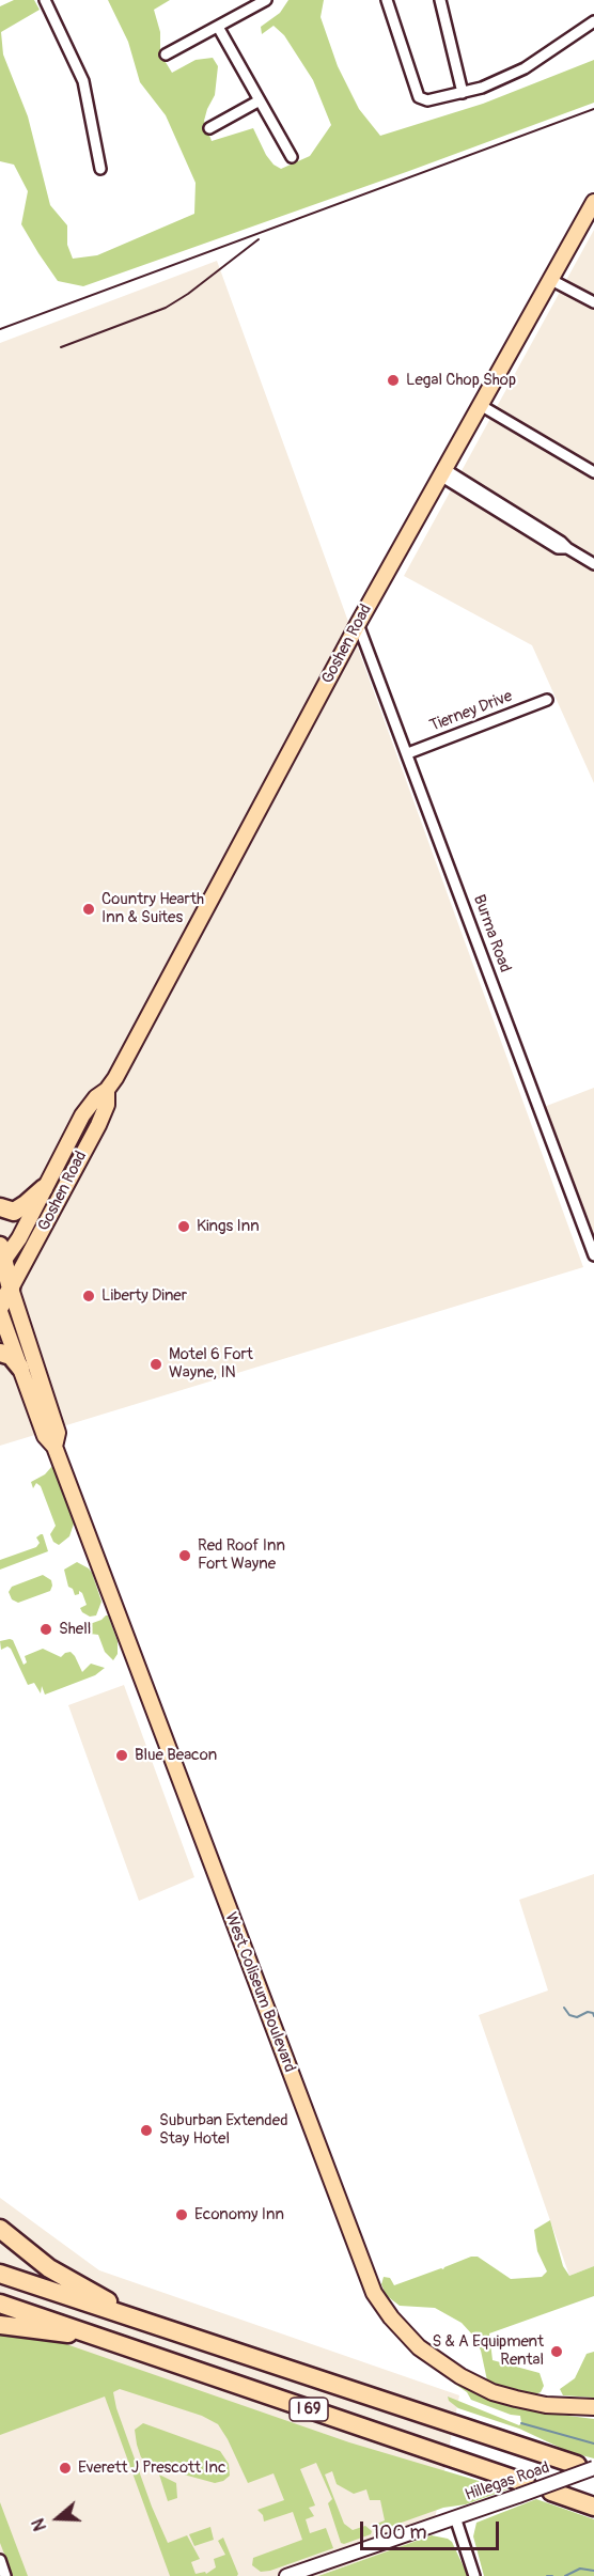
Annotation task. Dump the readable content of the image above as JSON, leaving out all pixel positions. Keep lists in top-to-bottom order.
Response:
{
  "streets": {
    "highway": ["West Coliseum Boulevard", "I 69"],
    "main road": ["Goshen Road", "Hillegas Road"],
    "street": ["Tierney Drive", "Burma Road"]
  },
  "crossings": [
    ["Goshen Road", "Burma Road"],
    ["Goshen Road", "West Coliseum Boulevard"],
    ["Tierney Drive", "Burma Road"],
    ["I 69", "Hillegas Road"]
  ],
  "places": [
    "Legal Chop Shop",
    "Country Hearth Inn & Suites",
    "Kings Inn",
    "Liberty Diner",
    "Motel 6 Fort Wayne, IN",
    "Red Roof Inn Fort Wayne",
    "Shell",
    "Blue Beacon",
    "Suburban Extended Stay Hotel",
    "Economy Inn",
    "S & A Equipment Rental",
    "Everett J Prescott Inc"
  ],
  "scale_bar": "100 m",
  "north": "left"
}
